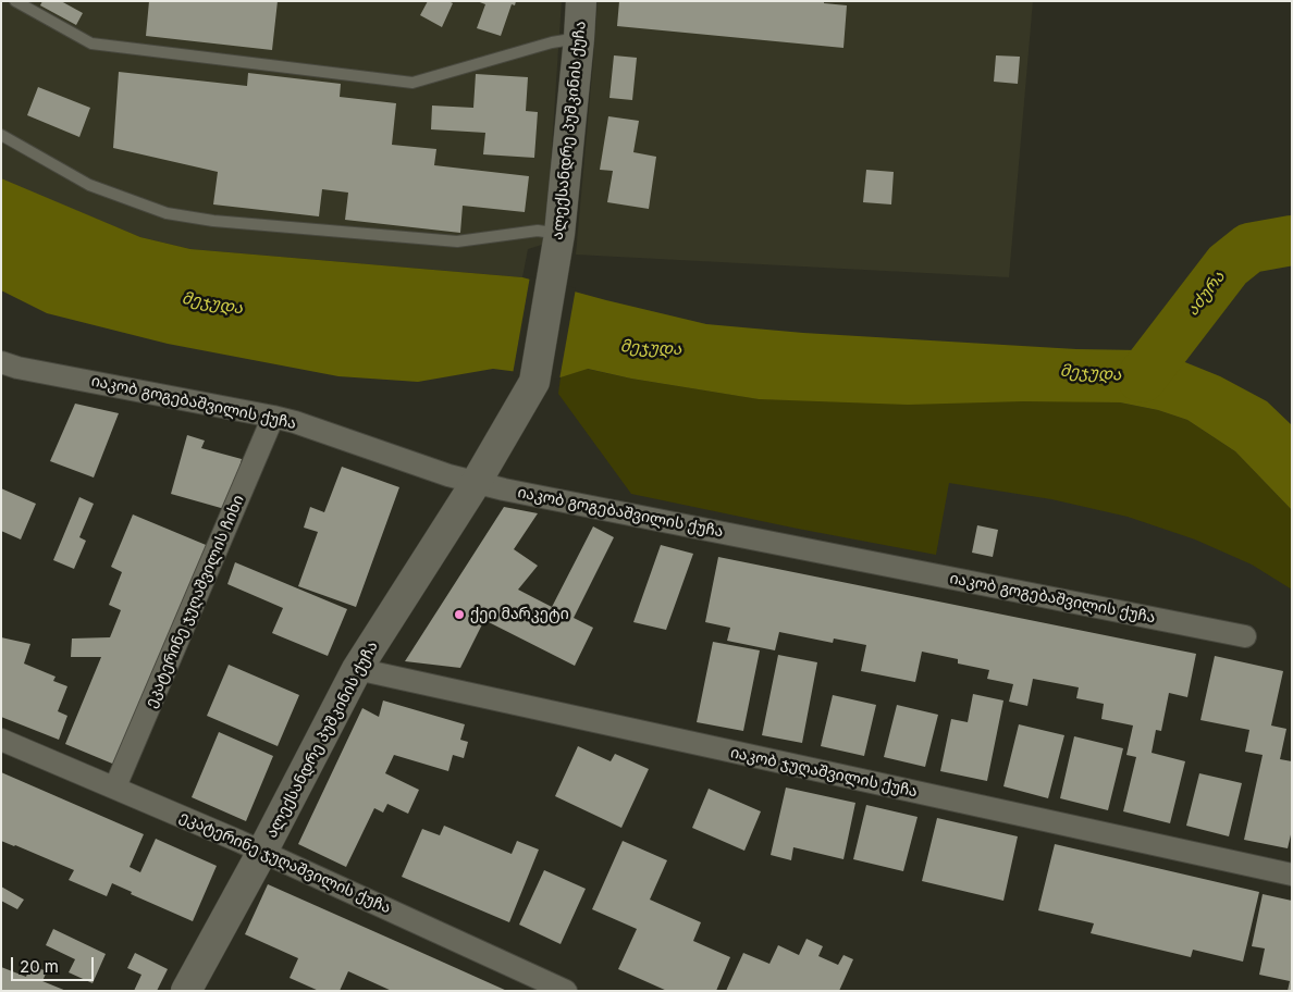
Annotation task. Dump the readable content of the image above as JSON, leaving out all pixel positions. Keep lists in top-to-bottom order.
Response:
{
  "streets": {
    "main road": ["ალექსანდრე პუშკინის ქუჩა"],
    "street": [
      "იაკობ გოგებაშვილის ქუჩა",
      "ეკატერინე ჯუღაშვილის ჩიხი",
      "იაკობ ჯუღაშვილის ქუჩა",
      "ეკატერინე ჯუღაშვილის ქუჩა"
    ]
  },
  "crossings": [
    ["ალექსანდრე პუშკინის ქუჩა", "იაკობ გოგებაშვილის ქუჩა"],
    ["ალექსანდრე პუშკინის ქუჩა", "იაკობ ჯუღაშვილის ქუჩა"],
    ["ალექსანდრე პუშკინის ქუჩა", "ეკატერინე ჯუღაშვილის ქუჩა"],
    ["იაკობ გოგებაშვილის ქუჩა", "ეკატერინე ჯუღაშვილის ჩიხი"],
    ["ეკატერინე ჯუღაშვილის ჩიხი", "ეკატერინე ჯუღაშვილის ქუჩა"]
  ],
  "water": ["აძურა", "მეჯუდა"],
  "places": ["ქეი მარკეტი"],
  "scale_bar": "20 m"
}
